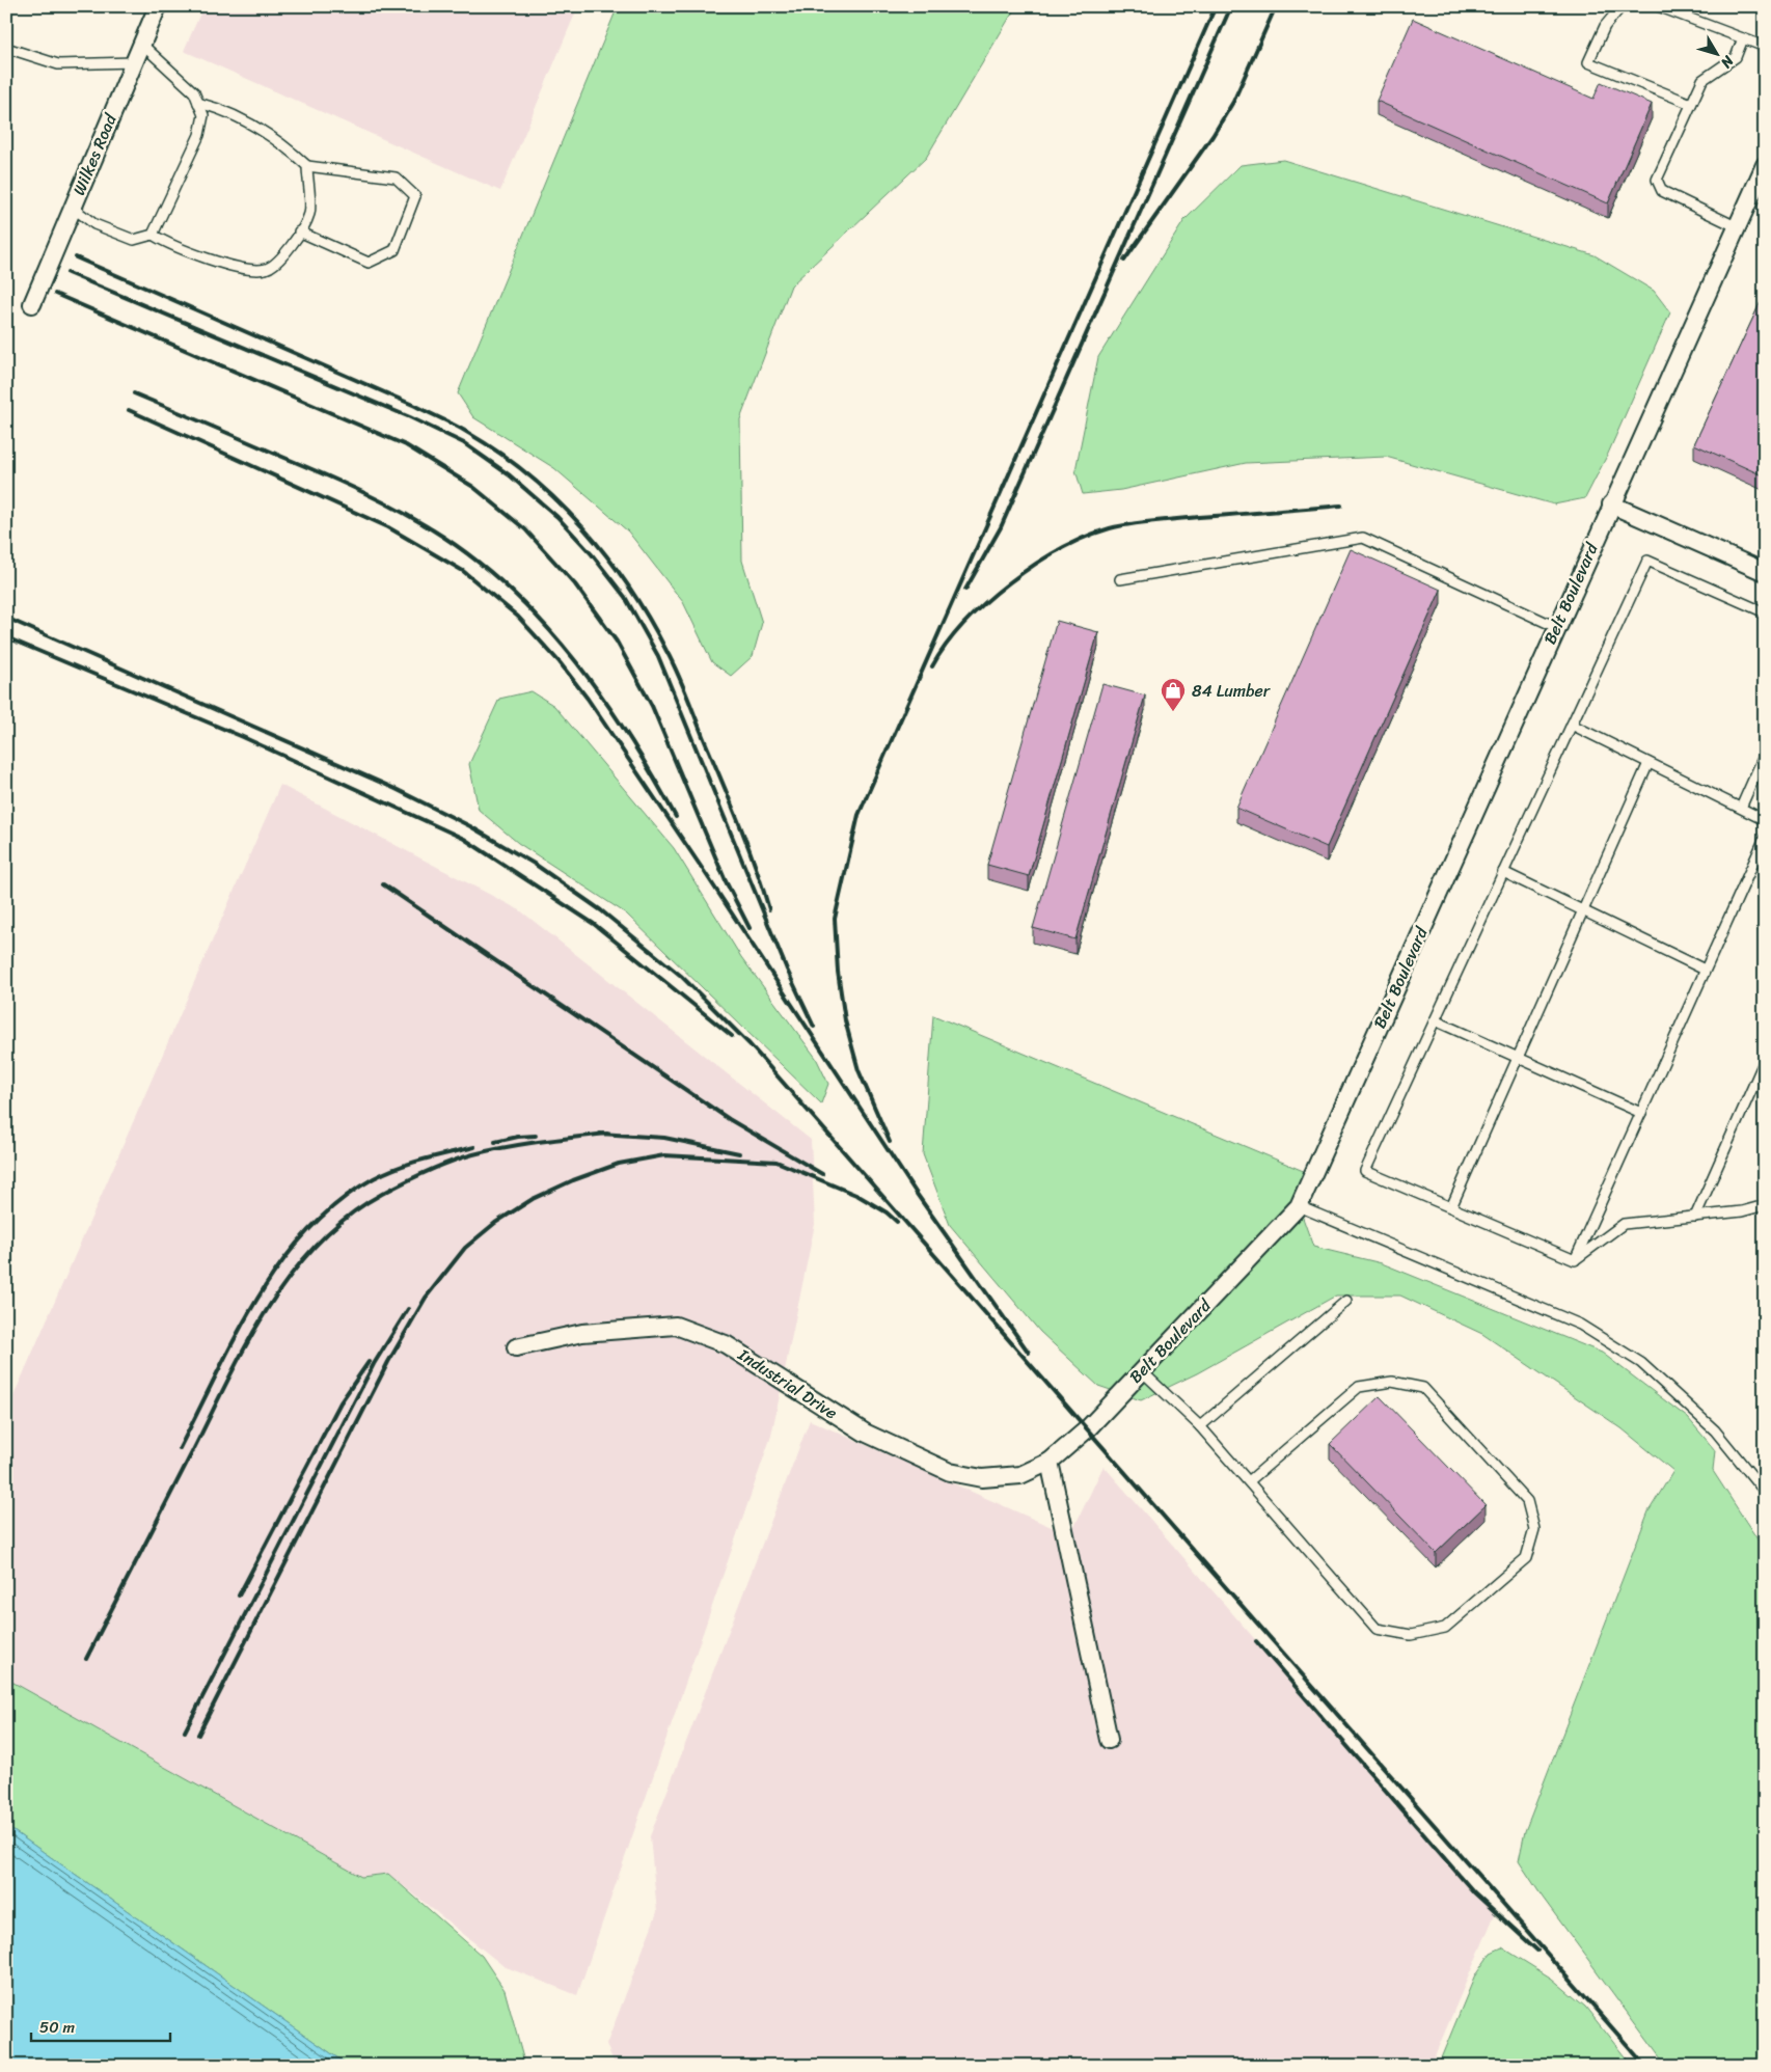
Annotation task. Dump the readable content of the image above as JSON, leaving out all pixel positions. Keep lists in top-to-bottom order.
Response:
{
  "streets": {
    "street": ["Wilkes Road", "Belt Boulevard", "Industrial Drive"]
  },
  "crossings": [
    ["Belt Boulevard", "Industrial Drive"]
  ],
  "places": {
    "shop": ["84 Lumber"]
  },
  "scale_bar": "50 m",
  "north": "bottom right"
}
